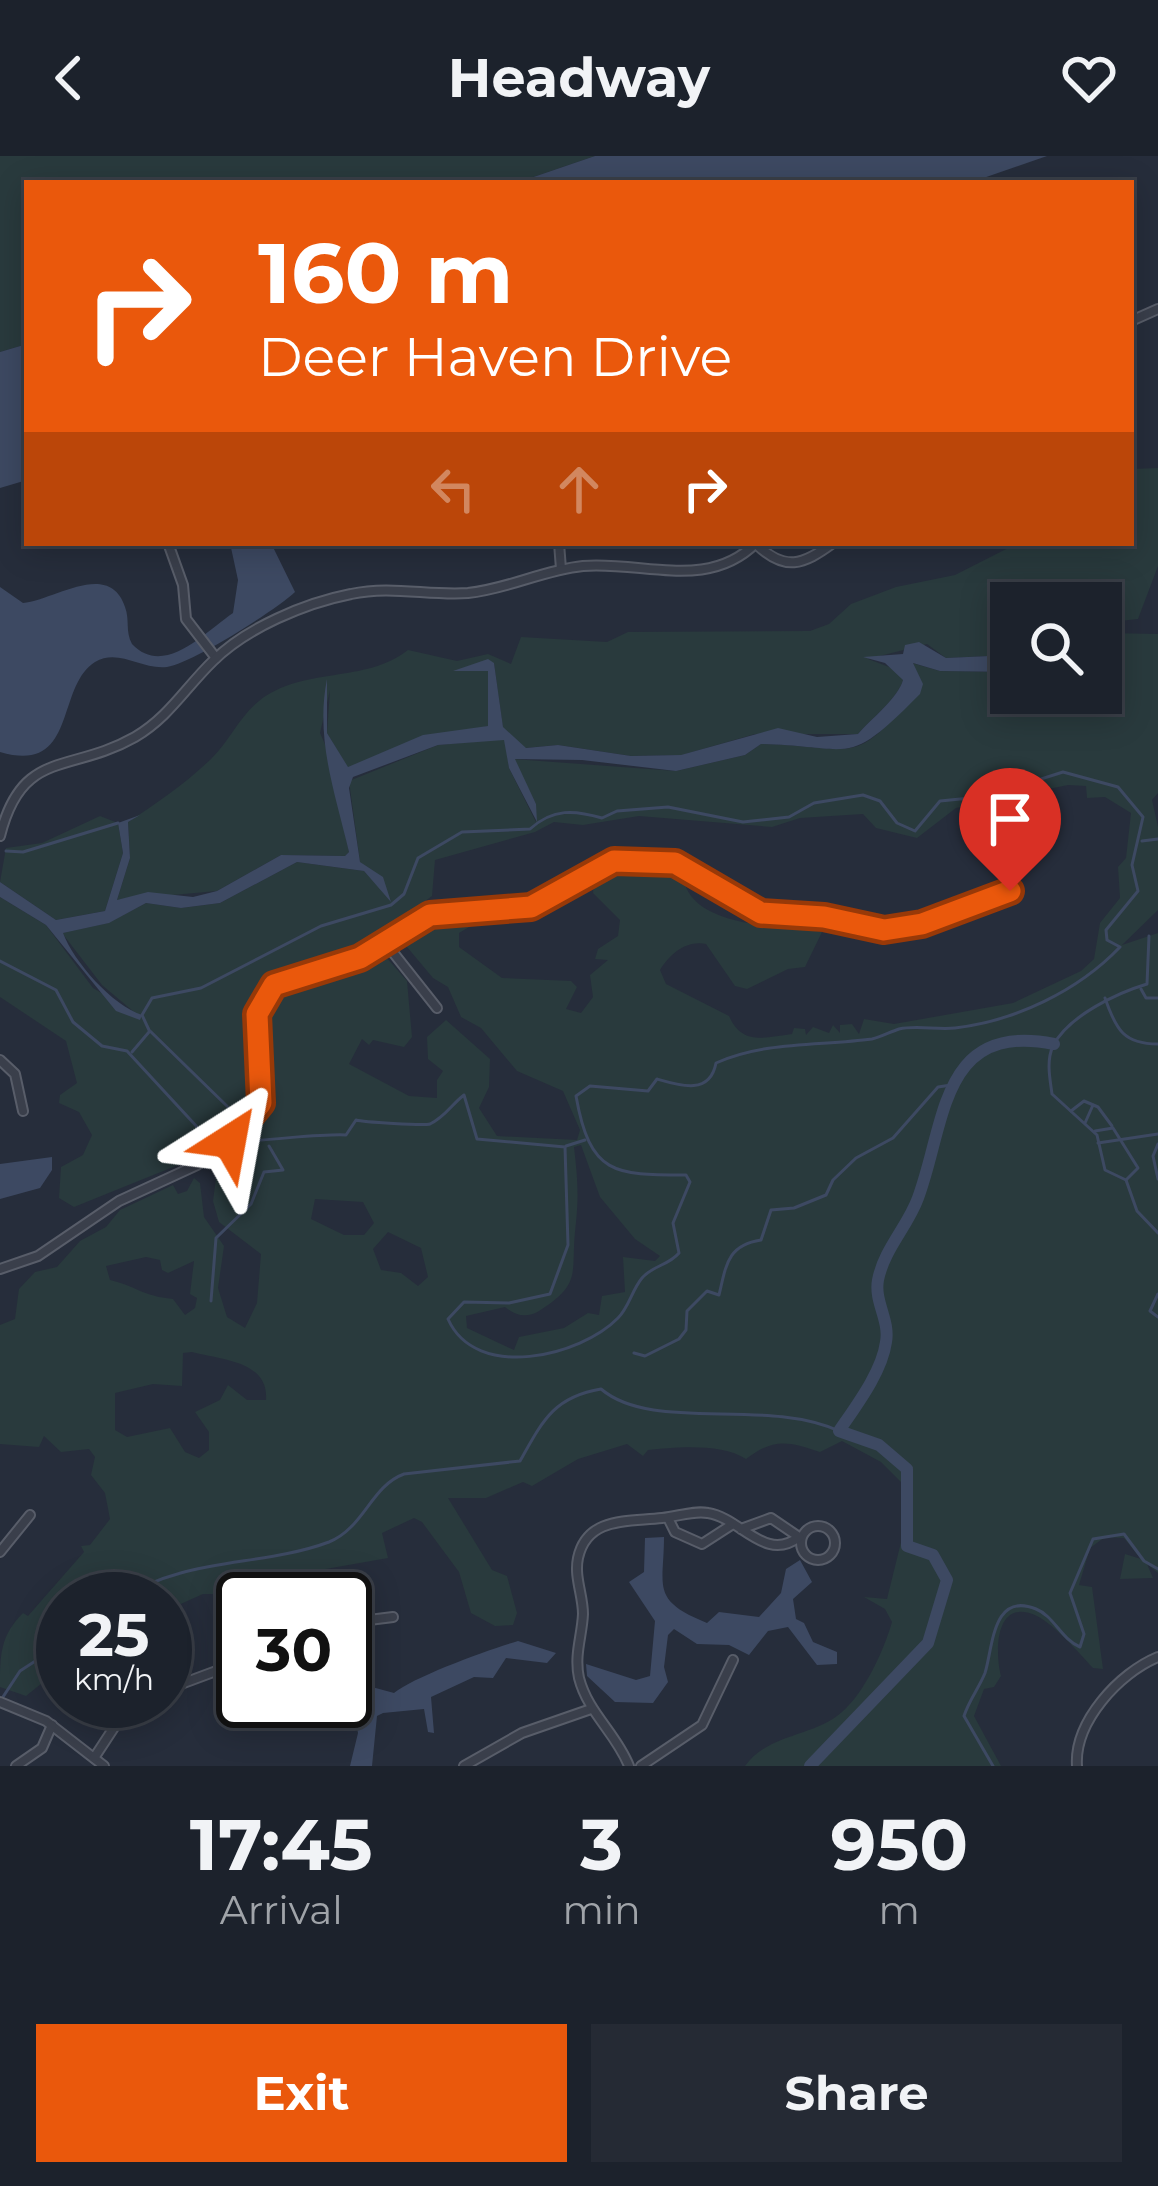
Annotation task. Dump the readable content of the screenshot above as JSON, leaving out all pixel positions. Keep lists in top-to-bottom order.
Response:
{
  "page": {
    "header": "Headway",
    "turn": ["160 m", "Deer Haven Drive"],
    "speed": "25 km/h",
    "limit": "30",
    "eta": [
      "17:45",
      "Arrival",
      "3",
      "min",
      "950",
      "m"
    ],
    "buttons": ["Exit", "Share"]
  }
}
